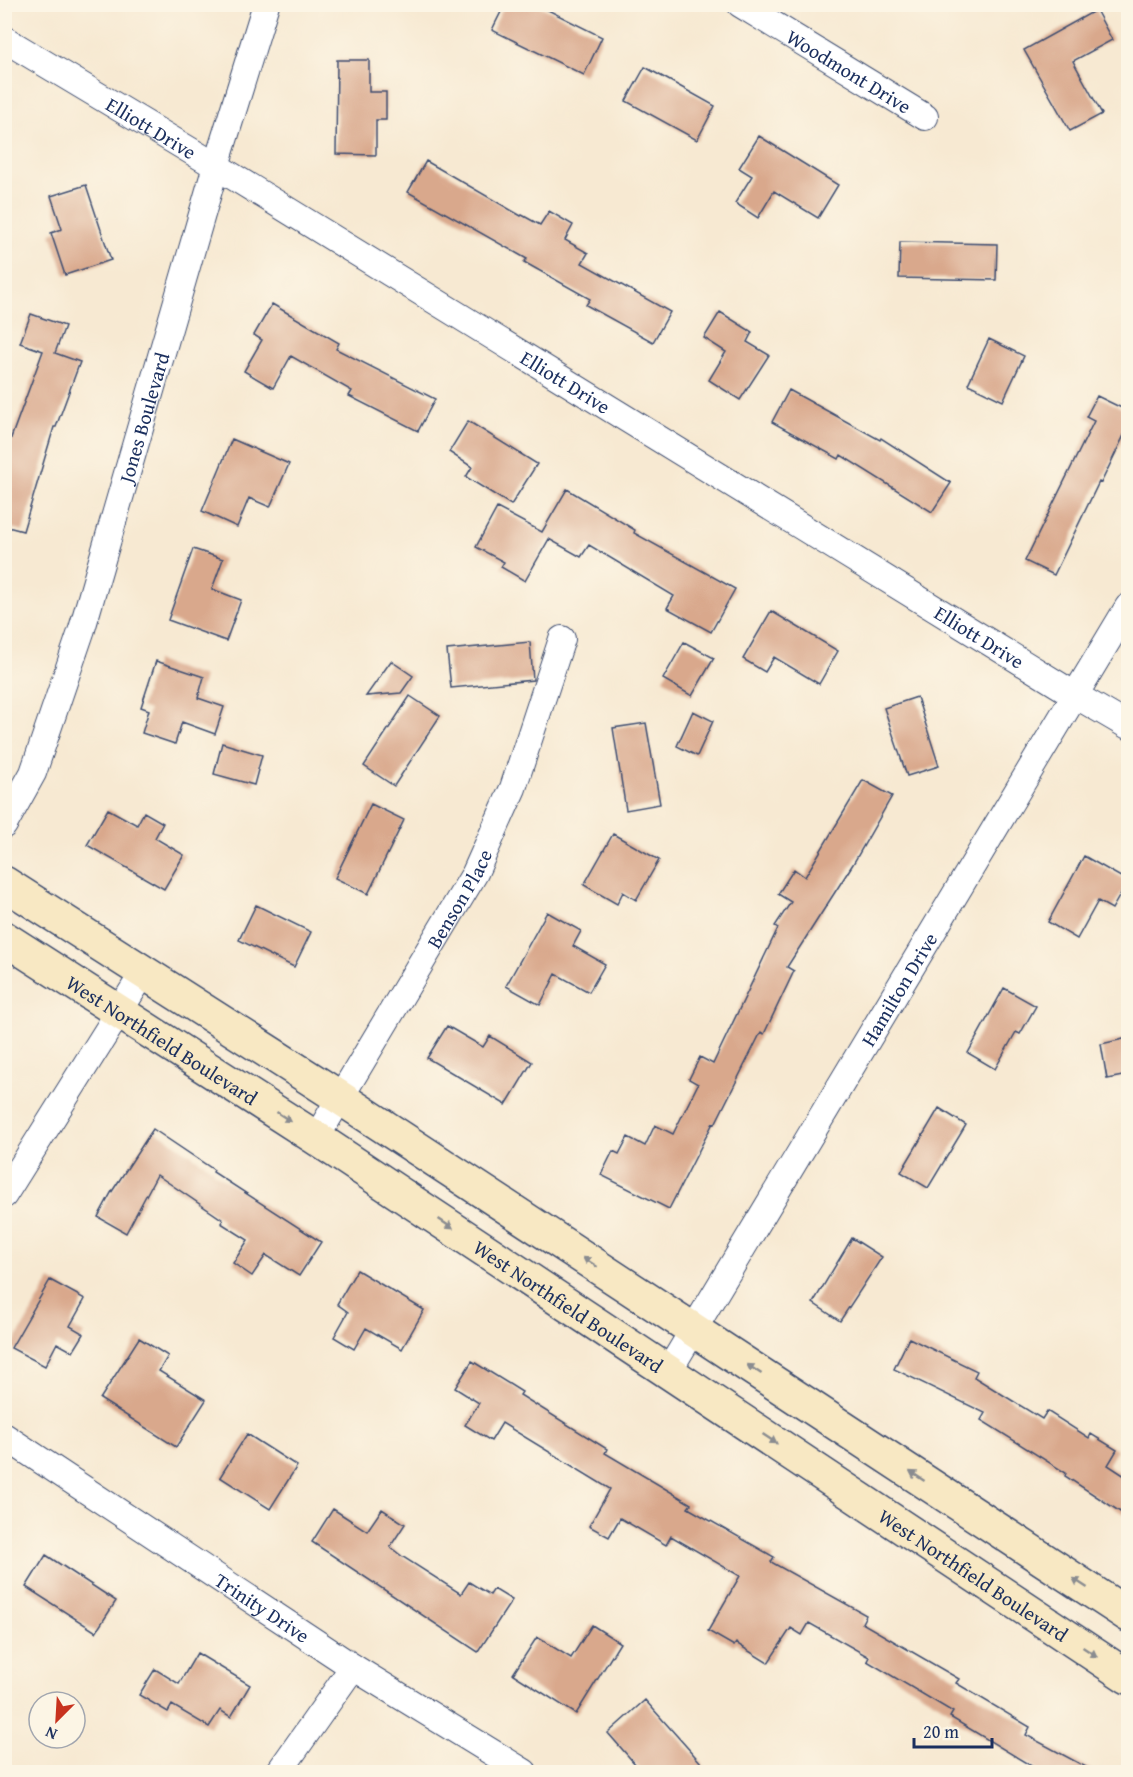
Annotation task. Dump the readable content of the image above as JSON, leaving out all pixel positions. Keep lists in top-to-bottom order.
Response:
{
  "streets": {
    "main road": ["West Northfield Boulevard"],
    "street": [
      "Woodmont Drive",
      "Elliott Drive",
      "Jones Boulevard",
      "Benson Place",
      "Hamilton Drive",
      "Trinity Drive"
    ]
  },
  "crossings": [
    ["Elliott Drive", "Jones Boulevard"],
    ["Elliott Drive", "Hamilton Drive"],
    ["Benson Place", "West Northfield Boulevard"],
    ["Hamilton Drive", "West Northfield Boulevard"]
  ],
  "scale_bar": "20 m",
  "north": "bottom left"
}
